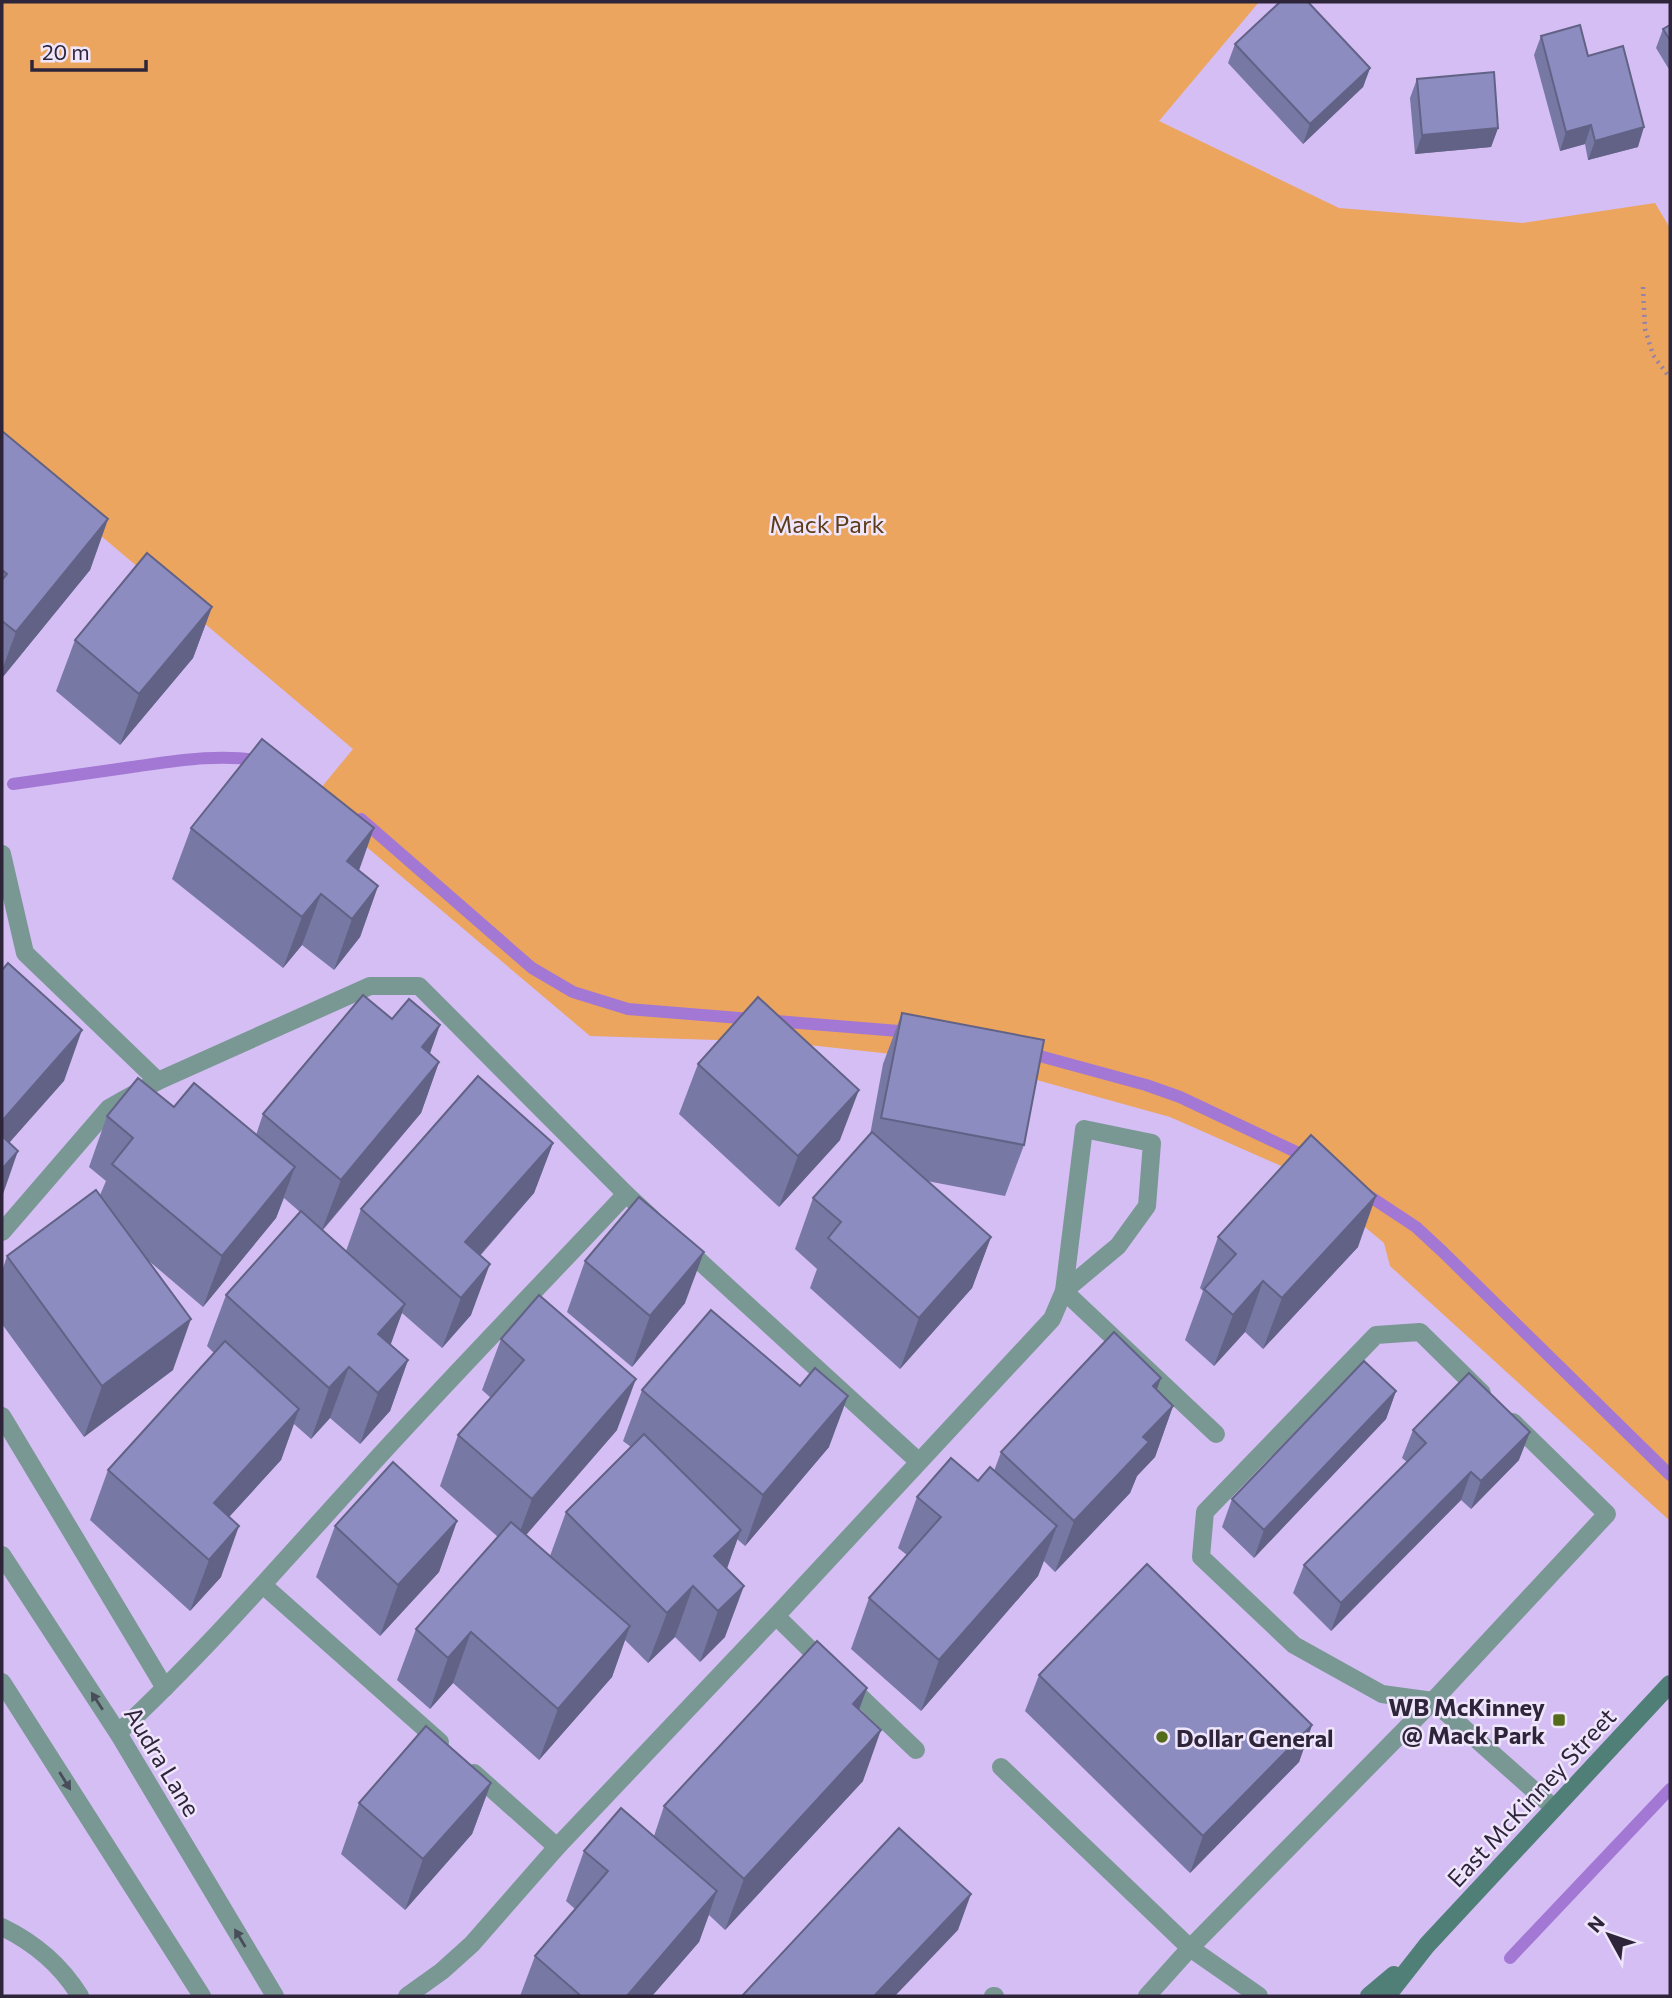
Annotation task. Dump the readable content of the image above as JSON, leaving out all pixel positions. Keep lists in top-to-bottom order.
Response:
{
  "streets": {
    "main road": ["East McKinney Street"],
    "street": ["Audra Lane"]
  },
  "parks": ["Mack Park"],
  "places": {
    "transit": ["WB McKinney @ Mack Park"],
    "other": ["Dollar General"]
  },
  "scale_bar": "20 m",
  "north": "top left"
}
